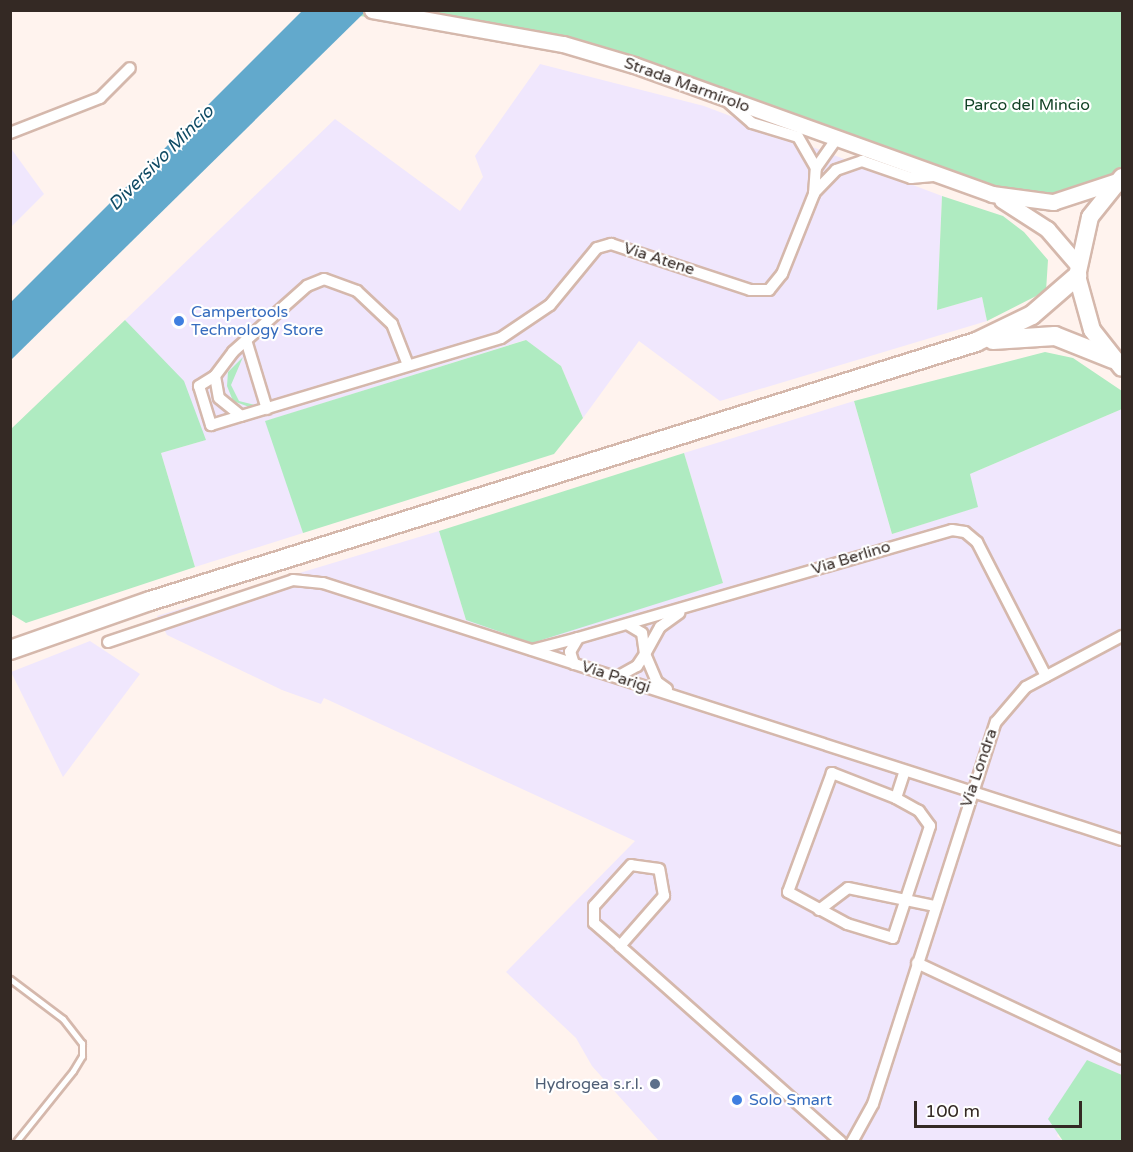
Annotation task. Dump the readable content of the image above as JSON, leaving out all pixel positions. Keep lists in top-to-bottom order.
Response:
{
  "streets": {
    "main road": ["Strada Marmirolo"],
    "street": [
      "Via Atene",
      "Via Berlino",
      "Via Parigi",
      "Via Londra"
    ]
  },
  "crossings": [
    ["Strada Marmirolo", "Via Atene"],
    ["Via Berlino", "Via Parigi"],
    ["Via Berlino", "Via Londra"],
    ["Via Parigi", "Via Londra"]
  ],
  "water": ["Diversivo Mincio"],
  "parks": ["Parco del Mincio"],
  "places": ["Campertools Technology Store", "Hydrogea s.r.l.", "Solo Smart"],
  "scale_bar": "100 m"
}
